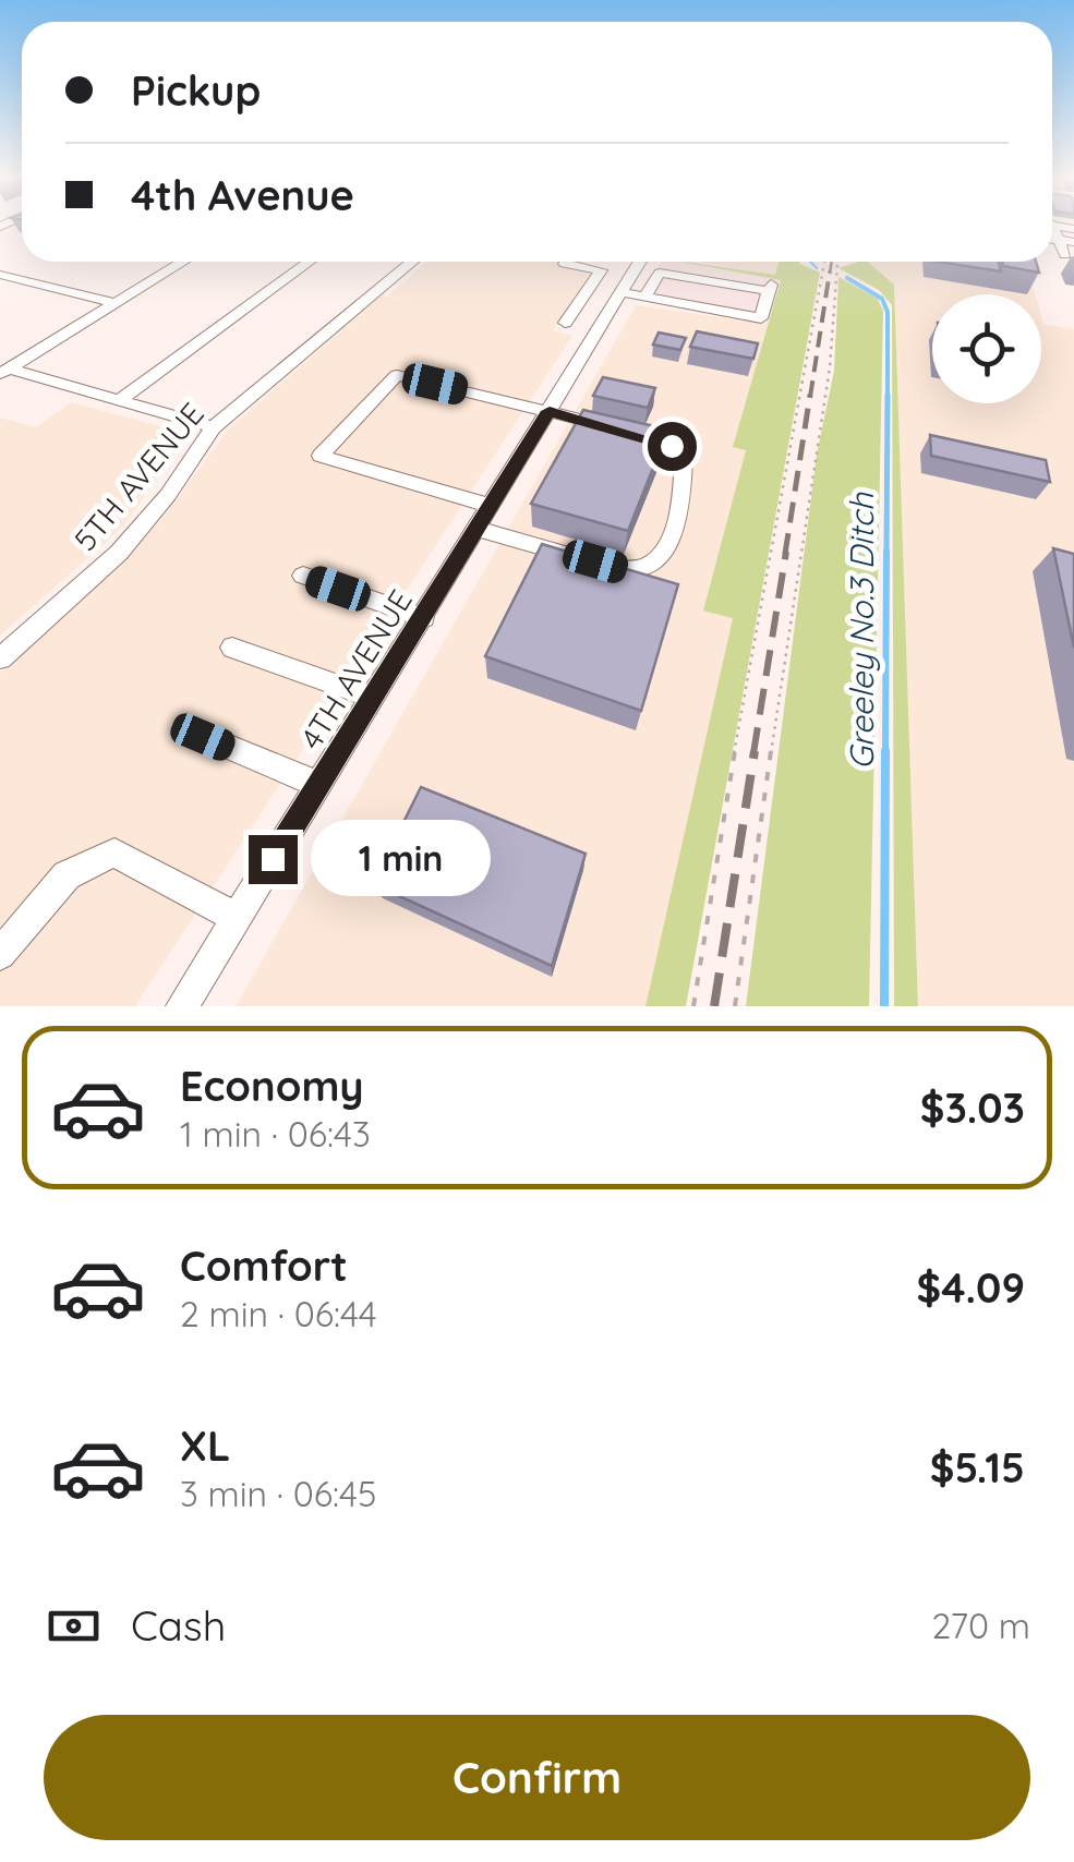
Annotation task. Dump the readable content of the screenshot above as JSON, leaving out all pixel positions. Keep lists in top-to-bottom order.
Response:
{
  "streets": {
    "street": ["5TH AVENUE", "4TH AVENUE"]
  },
  "water": ["Greeley No.3 Ditch"],
  "page": {
    "banner": ["Pickup", "4th Avenue"],
    "bubble": "1 min",
    "list": [
      {
        "name": "Economy",
        "note": "1 min · 06:43",
        "value": "$3.03"
      },
      {
        "name": "Comfort",
        "note": "2 min · 06:44",
        "value": "$4.09"
      },
      {
        "name": "XL",
        "note": "3 min · 06:45",
        "value": "$5.15"
      }
    ],
    "pay": ["Cash", "270 m"],
    "buttons": "Confirm"
  }
}
